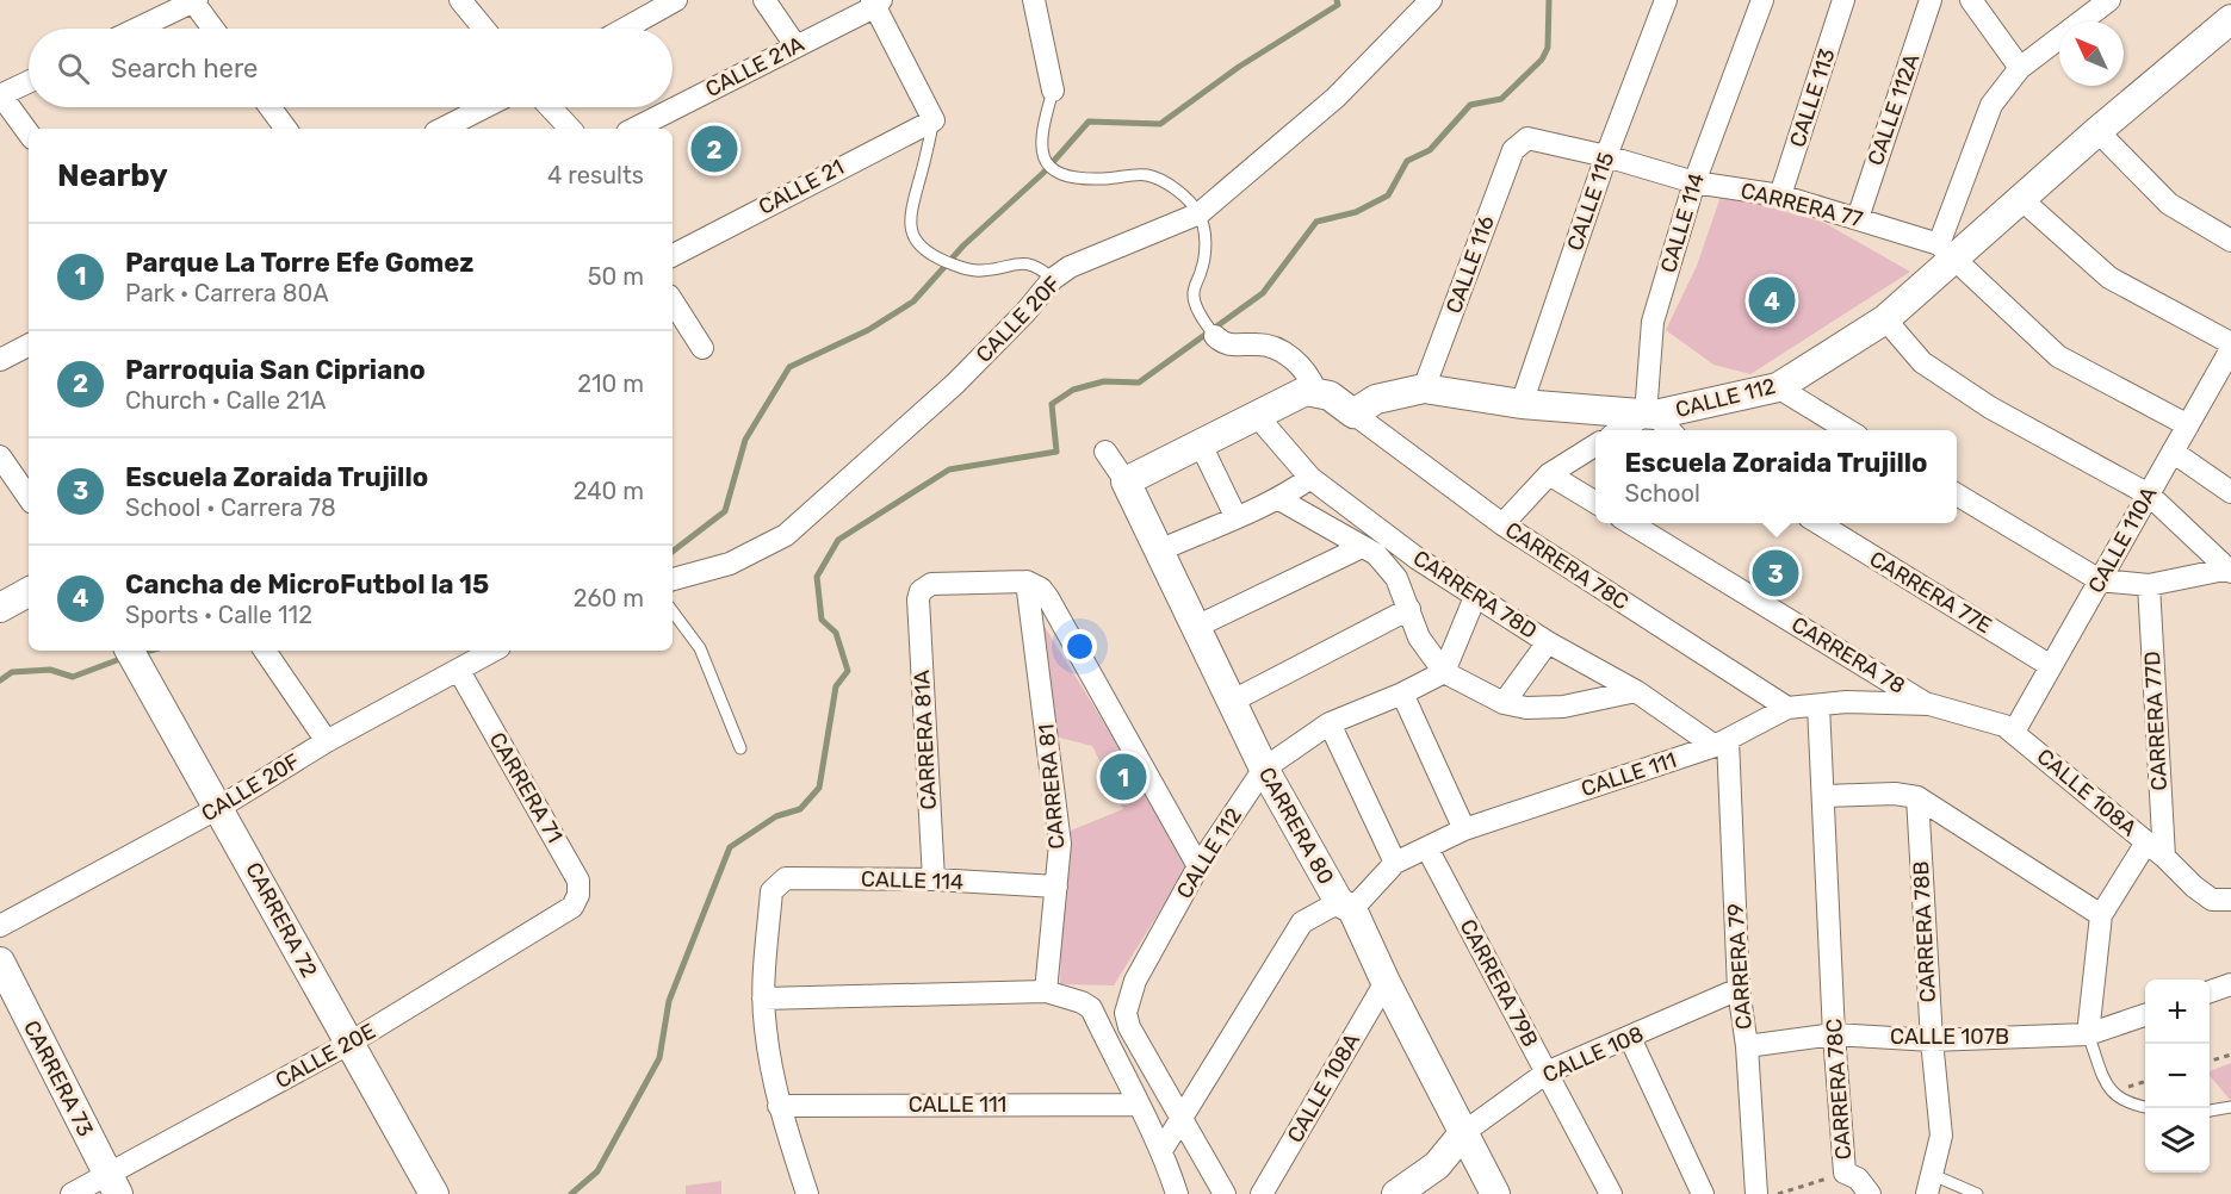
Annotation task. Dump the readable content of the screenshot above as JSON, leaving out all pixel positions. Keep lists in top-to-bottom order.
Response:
{
  "streets": {
    "street": [
      "CALLE 21A",
      "CALLE 113",
      "CALLE 112A",
      "CALLE 21",
      "CALLE 115",
      "CARRERA 77",
      "CALLE 114",
      "CALLE 116",
      "CALLE 20F",
      "CALLE 112",
      "CALLE 110A",
      "CARRERA 78C",
      "CARRERA 77E",
      "CARRERA 78D",
      "CARRERA 78",
      "CARRERA 77D",
      "CARRERA 81A",
      "CALLE 111",
      "CARRERA 81",
      "CARRERA 71",
      "CALLE 108A",
      "CARRERA 80",
      "CARRERA 72",
      "CARRERA 78B",
      "CARRERA 79",
      "CARRERA 79B",
      "CALLE 107B",
      "CALLE 108",
      "CALLE 20E",
      "CARRERA 73"
    ]
  },
  "crossings": [
    ["CALLE 113", "CARRERA 77"],
    ["CALLE 112A", "CARRERA 77"],
    ["CALLE 115", "CARRERA 77"],
    ["CALLE 115", "CALLE 112"],
    ["CARRERA 77", "CALLE 114"],
    ["CARRERA 77", "CALLE 116"],
    ["CARRERA 77", "CALLE 112"],
    ["CALLE 114", "CALLE 112"],
    ["CALLE 114", "CARRERA 81A"],
    ["CALLE 114", "CARRERA 81"],
    ["CALLE 116", "CALLE 112"],
    ["CALLE 20F", "CARRERA 71"],
    ["CALLE 20F", "CARRERA 72"],
    ["CALLE 112", "CARRERA 78C"],
    ["CALLE 112", "CALLE 111"],
    ["CALLE 112", "CARRERA 80"],
    ["CALLE 110A", "CARRERA 77E"],
    ["CALLE 110A", "CALLE 108A"],
    ["CARRERA 78C", "CALLE 111"],
    ["CARRERA 78C", "CALLE 107B"],
    ["CARRERA 78D", "CALLE 111"],
    ["CARRERA 78D", "CARRERA 79"],
    ["CARRERA 78", "CALLE 111"],
    ["CARRERA 78", "CALLE 108A"],
    ["CARRERA 77D", "CALLE 108A"],
    ["CARRERA 81A", "CARRERA 81"],
    ["CALLE 111", "CALLE 108A"],
    ["CALLE 111", "CARRERA 80"],
    ["CALLE 111", "CARRERA 79"],
    ["CALLE 111", "CARRERA 79B"],
    ["CARRERA 71", "CALLE 20E"],
    ["CALLE 108A", "CARRERA 80"],
    ["CARRERA 80", "CALLE 108"],
    ["CARRERA 72", "CALLE 20E"],
    ["CARRERA 78B", "CALLE 107B"],
    ["CARRERA 79", "CALLE 107B"],
    ["CARRERA 79", "CALLE 108"],
    ["CARRERA 79B", "CALLE 108"],
    ["CALLE 20E", "CARRERA 73"]
  ],
  "north": "top left",
  "page": {
    "search": "Search here",
    "pins": [
      "2",
      "4",
      "3",
      "1"
    ],
    "heading": ["Nearby", "4 results"],
    "list": [
      {
        "mark": "1",
        "name": "Parque La Torre Efe Gomez",
        "note": "Park · Carrera 80A",
        "value": "50 m"
      },
      {
        "mark": "2",
        "name": "Parroquia San Cipriano",
        "note": "Church · Calle 21A",
        "value": "210 m"
      },
      {
        "mark": "3",
        "name": "Escuela Zoraida Trujillo",
        "note": "School · Carrera 78",
        "value": "240 m"
      },
      {
        "mark": "4",
        "name": "Cancha de MicroFutbol la 15",
        "note": "Sports · Calle 112",
        "value": "260 m"
      }
    ],
    "popup": ["Escuela Zoraida Trujillo", "School"],
    "map_buttons": ["+", "−"]
  }
}
